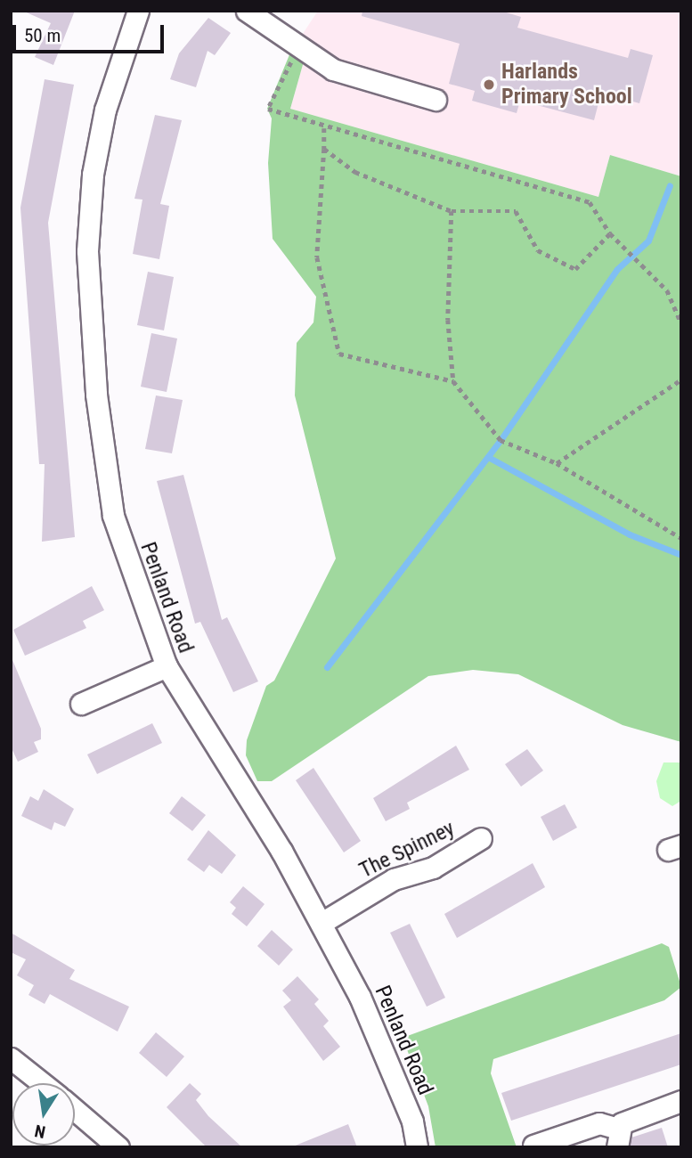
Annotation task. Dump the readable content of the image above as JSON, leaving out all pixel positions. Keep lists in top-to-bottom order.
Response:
{
  "streets": {
    "street": ["Penland Road", "The Spinney"]
  },
  "crossings": [
    ["Penland Road", "The Spinney"]
  ],
  "places": ["Harlands Primary School"],
  "scale_bar": "50 m",
  "north": "bottom"
}
